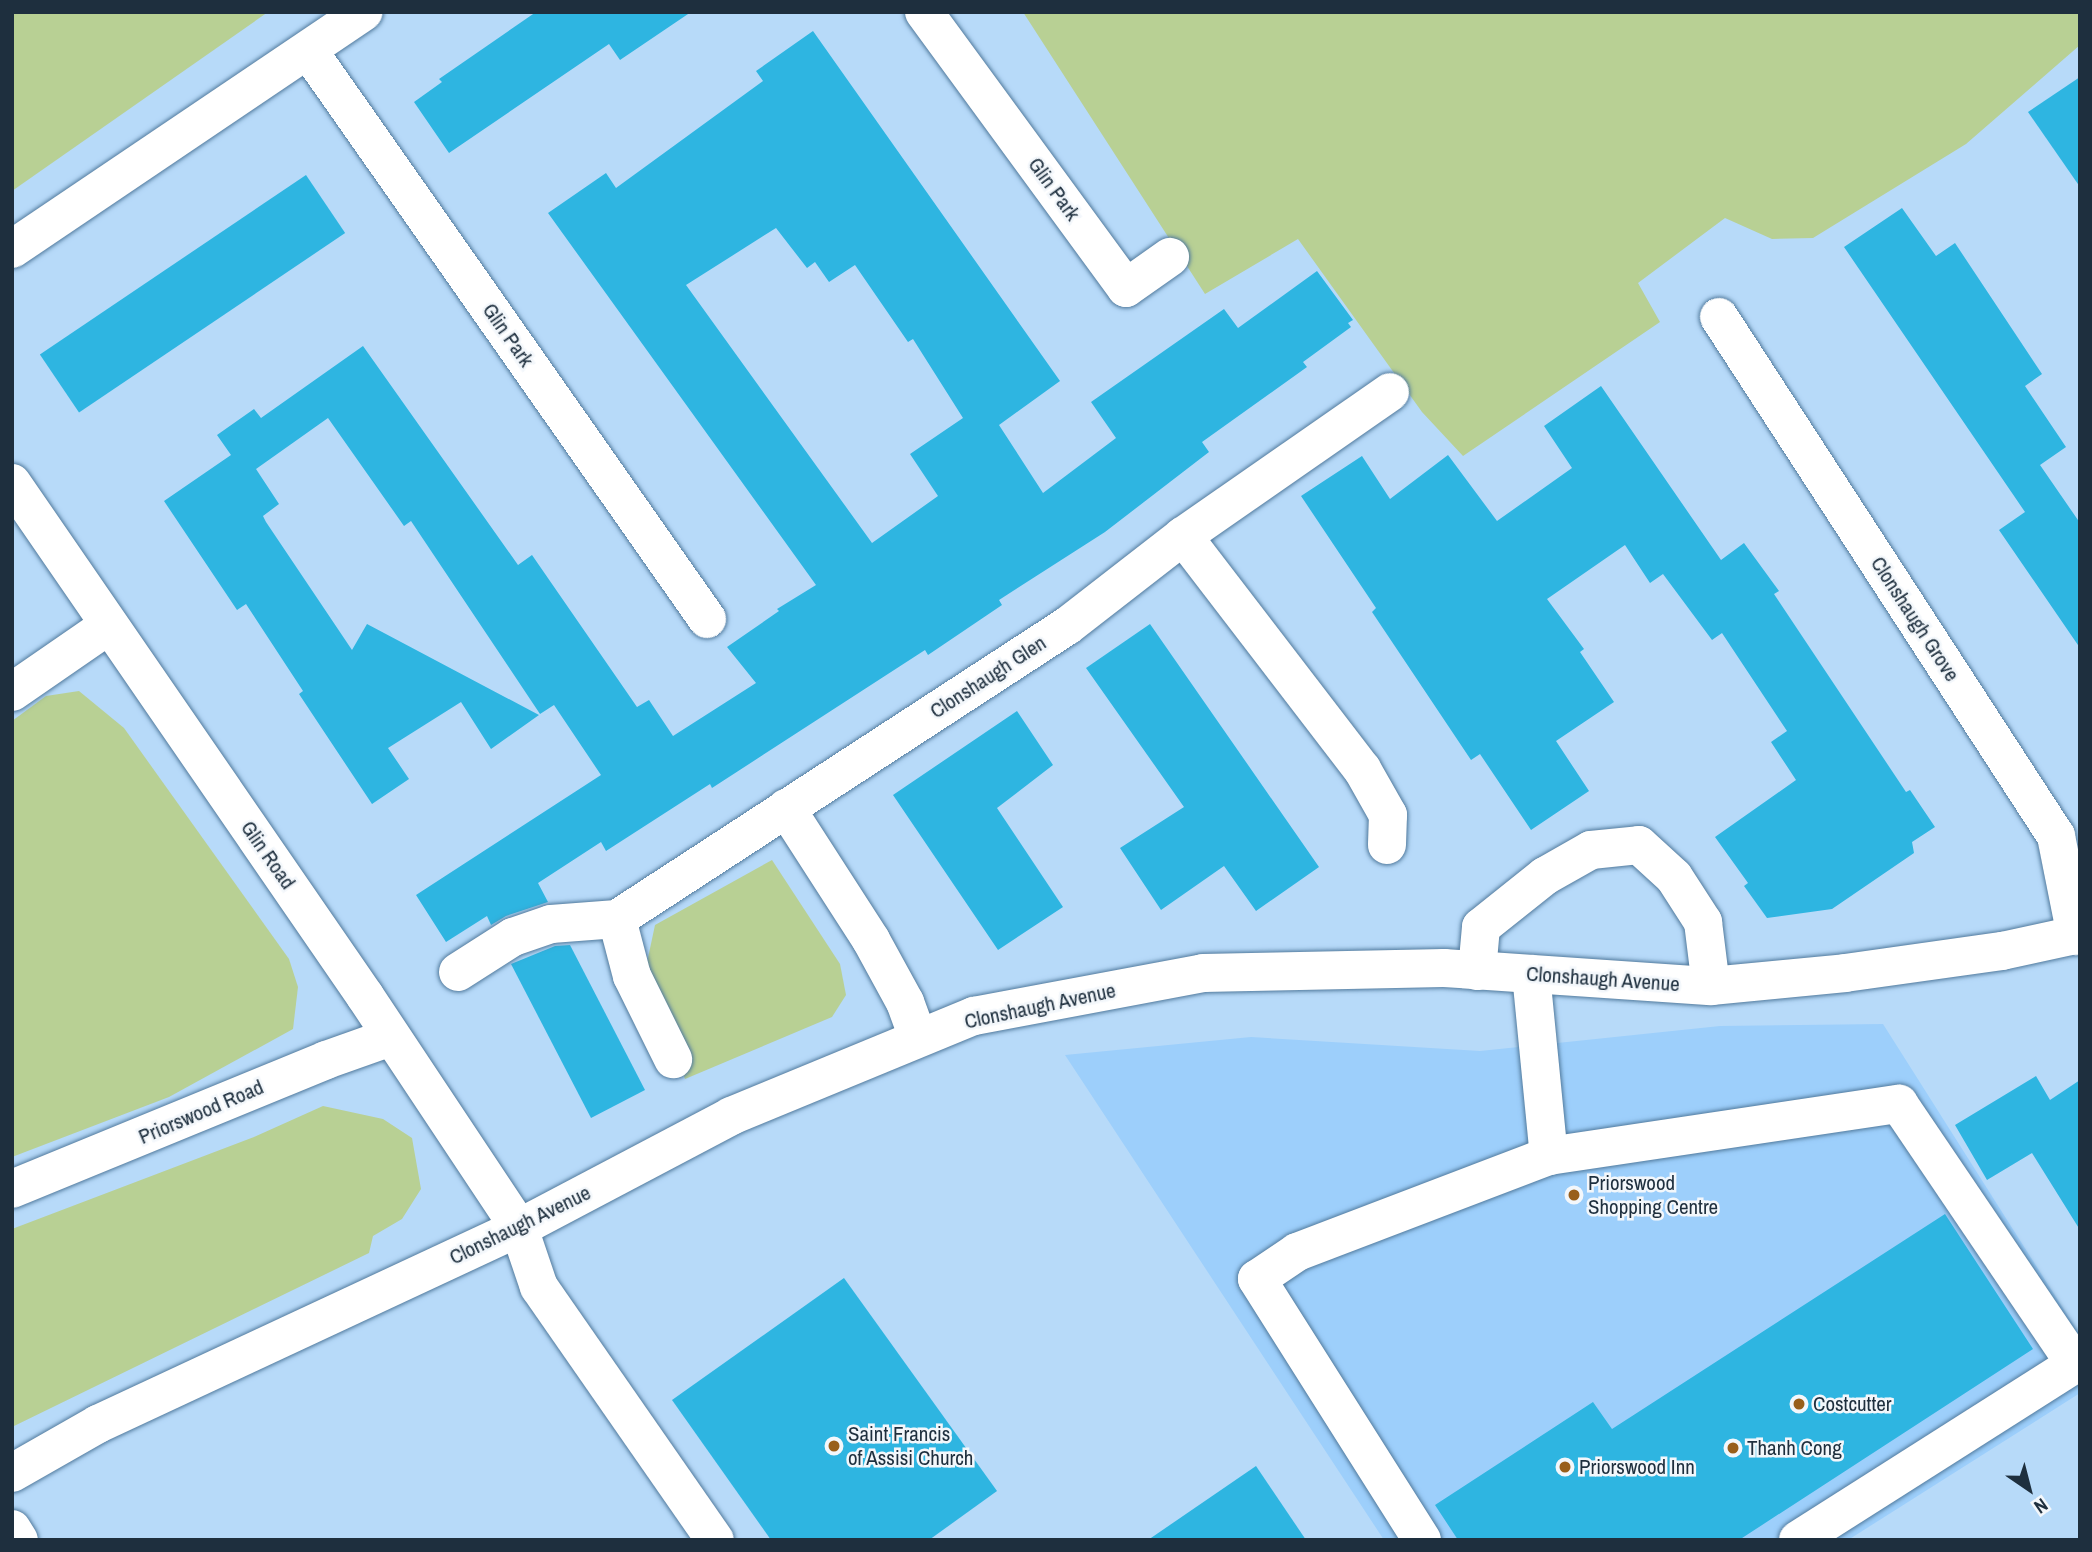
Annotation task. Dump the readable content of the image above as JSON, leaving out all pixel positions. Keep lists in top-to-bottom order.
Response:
{
  "streets": {
    "street": [
      "Glin Park",
      "Clonshaugh Grove",
      "Clonshaugh Glen",
      "Glin Road",
      "Clonshaugh Avenue",
      "Priorswood Road"
    ]
  },
  "crossings": [
    ["Clonshaugh Grove", "Clonshaugh Avenue"],
    ["Glin Road", "Clonshaugh Avenue"],
    ["Glin Road", "Priorswood Road"]
  ],
  "places": [
    "Priorswood Shopping Centre",
    "Costcutter",
    "Saint Francis of Assisi Church",
    "Thanh Cong",
    "Priorswood Inn"
  ],
  "north": "bottom right"
}
